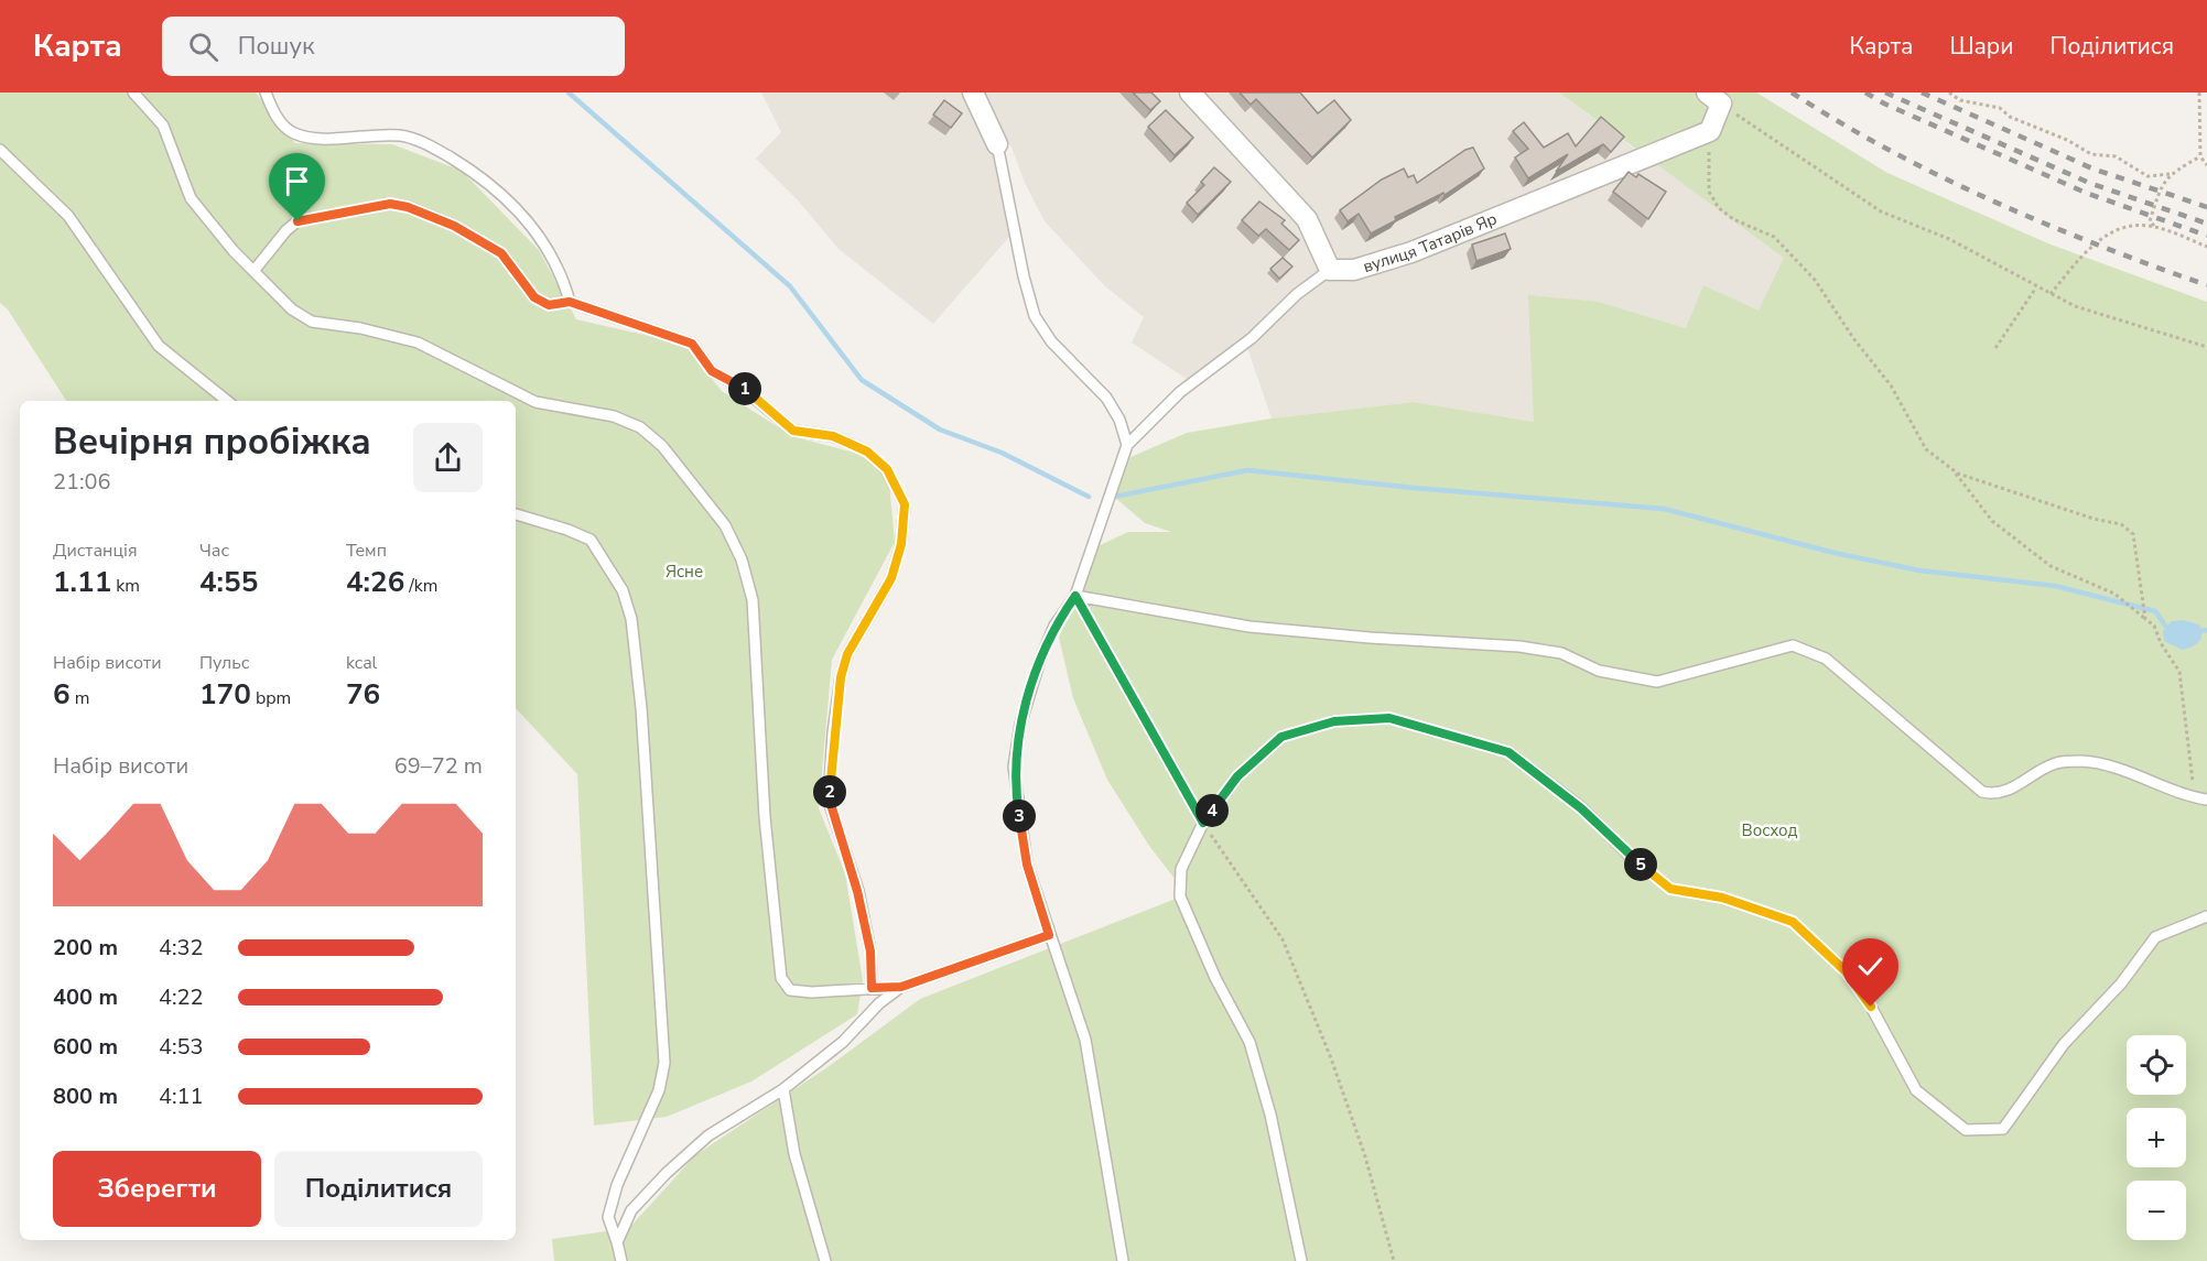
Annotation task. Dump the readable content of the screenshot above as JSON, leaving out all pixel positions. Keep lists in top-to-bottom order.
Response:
{
  "streets": {
    "street": ["вулиця Татарів Яр"]
  },
  "parks": ["Ясне", "Восход"],
  "page": {
    "header": "Карта",
    "search": "Пошук",
    "nav": ["Карта", "Шари", "Поділитися"],
    "pins": [
      "1",
      "2",
      "4",
      "3",
      "5"
    ],
    "heading": ["Вечірня пробіжка", "21:06"],
    "stats": [
      ["Дистанція", "1.11 km"],
      ["Час", "4:55"],
      ["Темп", "4:26 /km"],
      ["Набір висоти", "6 m"],
      ["Пульс", "170 bpm"],
      ["kcal", "76"]
    ],
    "chart": ["Набір висоти", "69–72 m"],
    "list": [
      {
        "name": "200 m",
        "note": "4:32"
      },
      {
        "name": "400 m",
        "note": "4:22"
      },
      {
        "name": "600 m",
        "note": "4:53"
      },
      {
        "name": "800 m",
        "note": "4:11"
      }
    ],
    "map_buttons": ["+", "−"],
    "buttons": ["Зберегти", "Поділитися"]
  }
}
